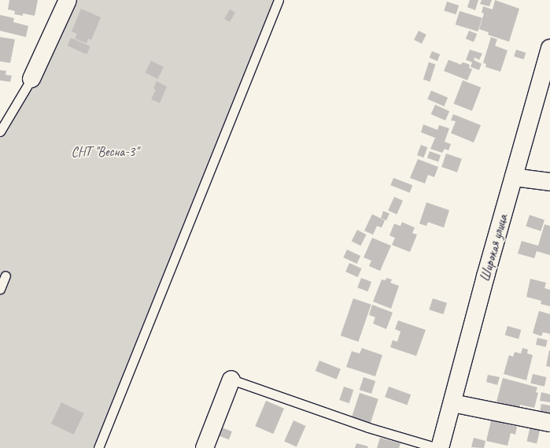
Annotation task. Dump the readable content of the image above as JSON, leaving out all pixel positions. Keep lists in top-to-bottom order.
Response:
{
  "streets": {
    "street": ["Широкая улица"]
  },
  "parks": ["СНТ \"Весна-3\""]
}
